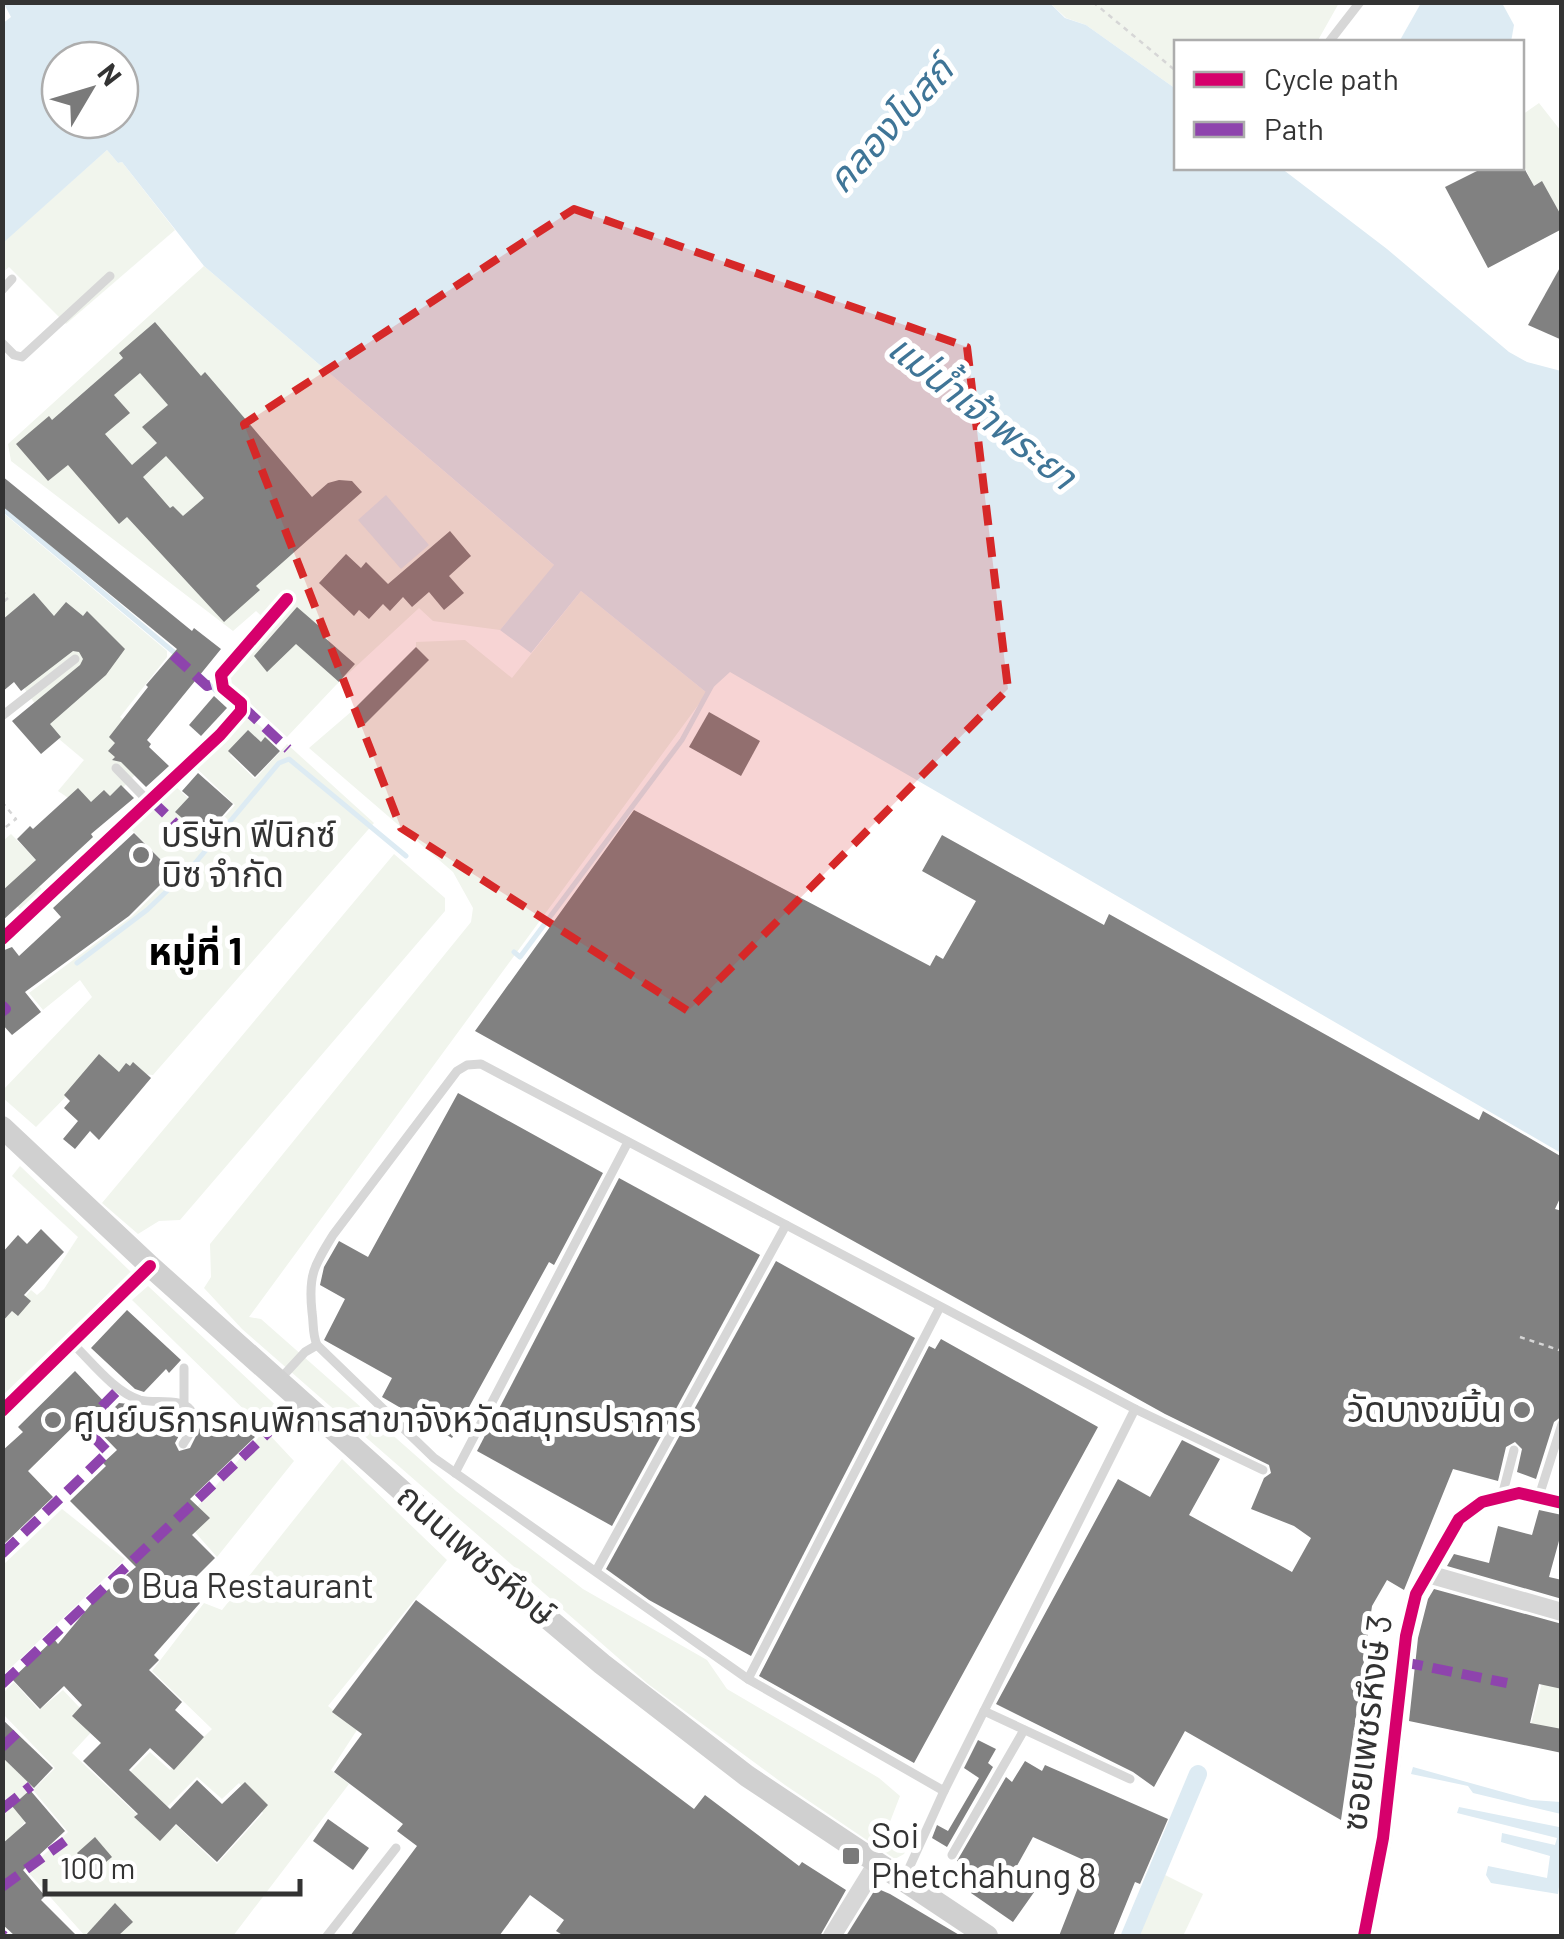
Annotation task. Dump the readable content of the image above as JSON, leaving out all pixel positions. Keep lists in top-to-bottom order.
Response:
{
  "streets": {
    "main road": ["ถนนเพชรหึงษ์"],
    "street": ["ซอยเพชรหึงษ์ 3"]
  },
  "districts": ["หมู่ที่ 1"],
  "water": ["คลองโบสถ์", "แม่น้ำเจ้าพระยา"],
  "places": {
    "other": [
      "บริษัท ฟีนิกซ์ บิซ จำกัด",
      "วัดบางขมิ้น",
      "ศูนย์บริการคนพิการสาขาจังหวัดสมุทรปราการ",
      "Bua Restaurant"
    ],
    "transit": ["Soi Phetchahung 8"]
  },
  "legend": ["Cycle path", "Path"],
  "scale_bar": "100 m",
  "north": "top right"
}
